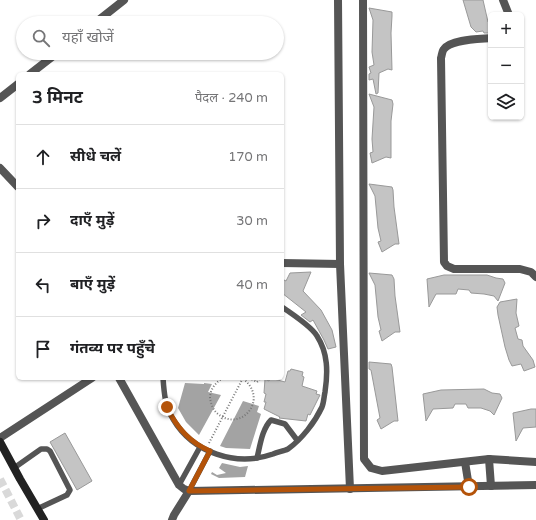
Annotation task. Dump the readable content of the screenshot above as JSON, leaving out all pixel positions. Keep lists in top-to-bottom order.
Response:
{
  "page": {
    "map_buttons": ["+", "−"],
    "search": "यहाँ खोजें",
    "heading": ["3 मिनट", "पैदल · 240 m"],
    "list": [
      ["सीधे चलें", "170 m"],
      ["दाएँ मुड़ें", "30 m"],
      ["बाएँ मुड़ें", "40 m"],
      "गंतव्य पर पहुँचे"
    ]
  }
}
